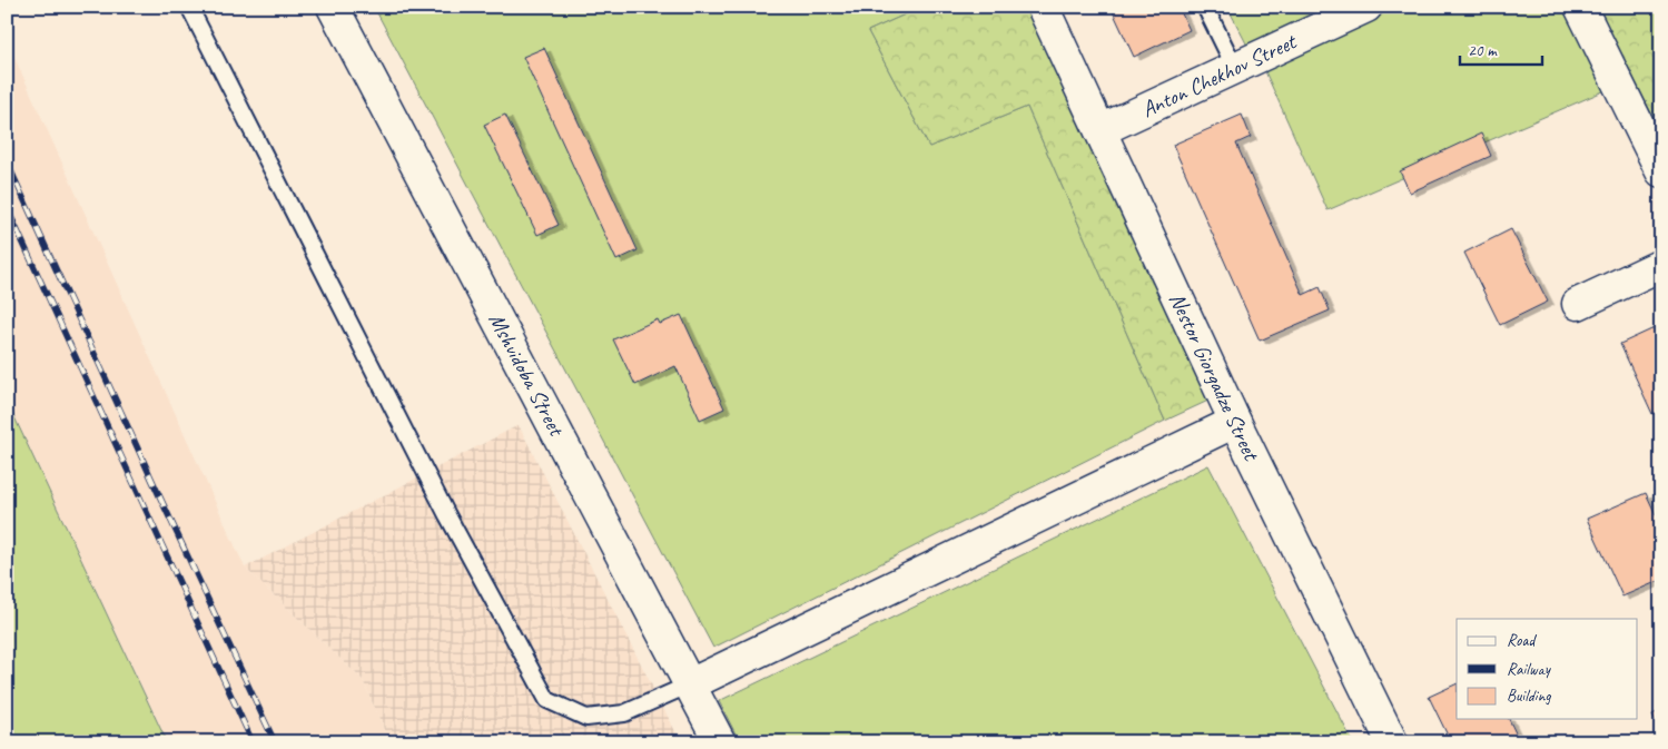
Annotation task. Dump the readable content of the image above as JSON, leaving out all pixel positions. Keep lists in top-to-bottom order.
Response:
{
  "streets": {
    "street": ["Anton Chekhov Street", "Mshvidoba Street", "Nestor Giorgadze Street"]
  },
  "crossings": [
    ["Anton Chekhov Street", "Nestor Giorgadze Street"]
  ],
  "legend": ["Road", "Railway", "Building"],
  "scale_bar": "20 m"
}
